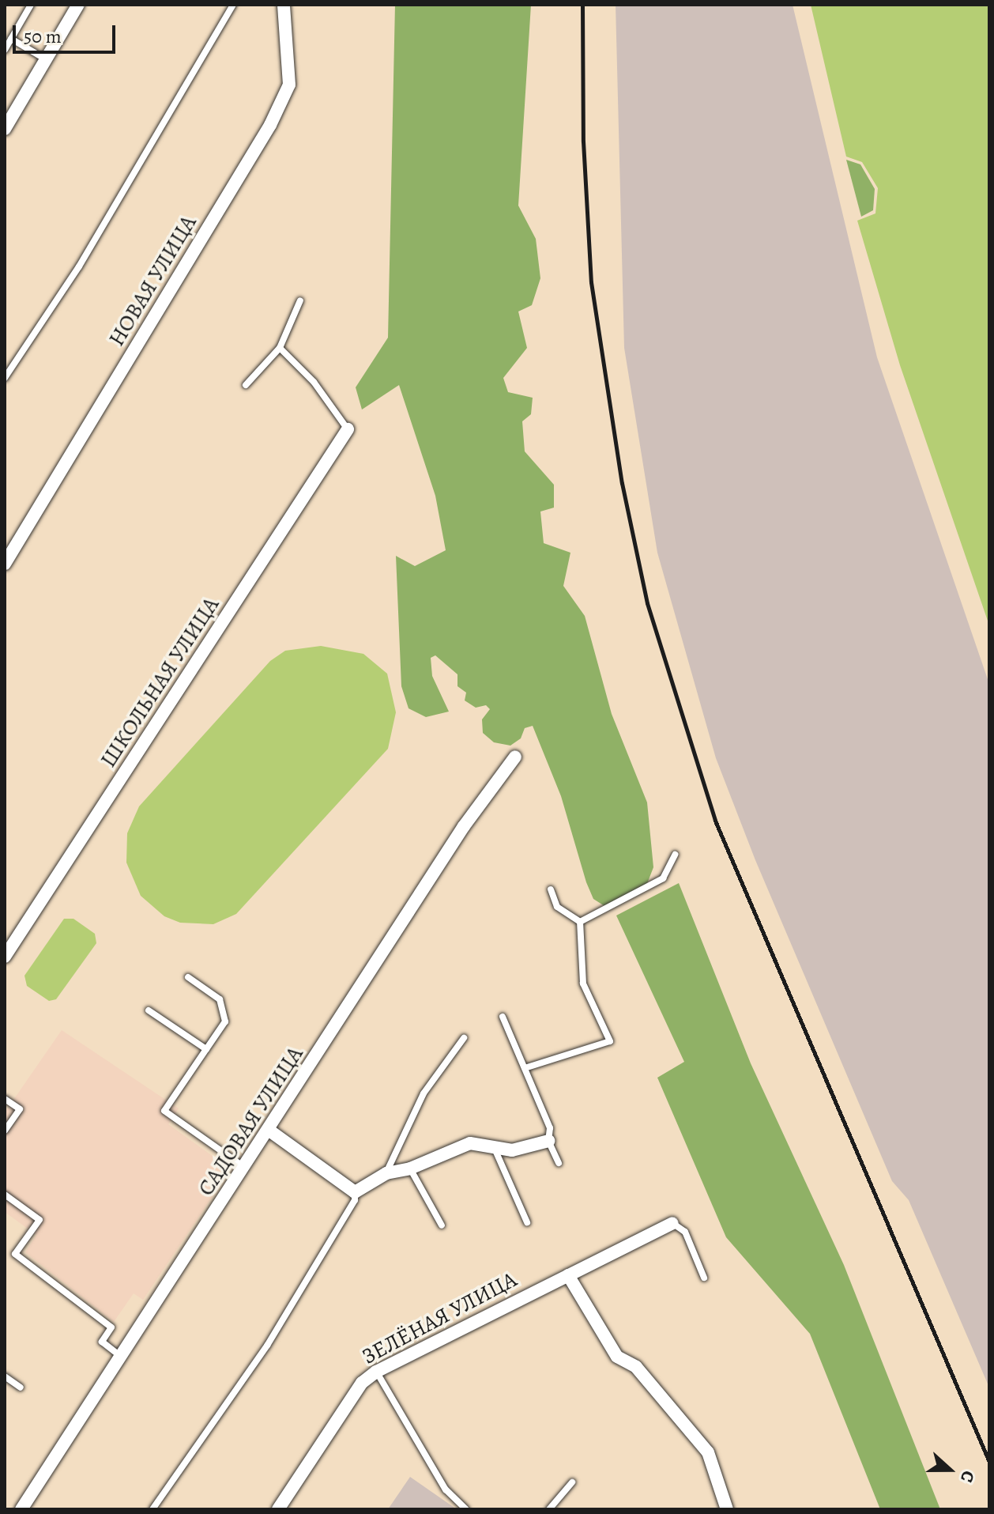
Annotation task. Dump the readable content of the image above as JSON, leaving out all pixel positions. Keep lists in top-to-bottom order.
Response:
{
  "streets": {
    "street": [
      "НОВАЯ УЛИЦА",
      "ШКОЛЬНАЯ УЛИЦА",
      "САДОВАЯ УЛИЦА",
      "ЗЕЛЁНАЯ УЛИЦА"
    ]
  },
  "scale_bar": "50 m",
  "north": "right"
}
